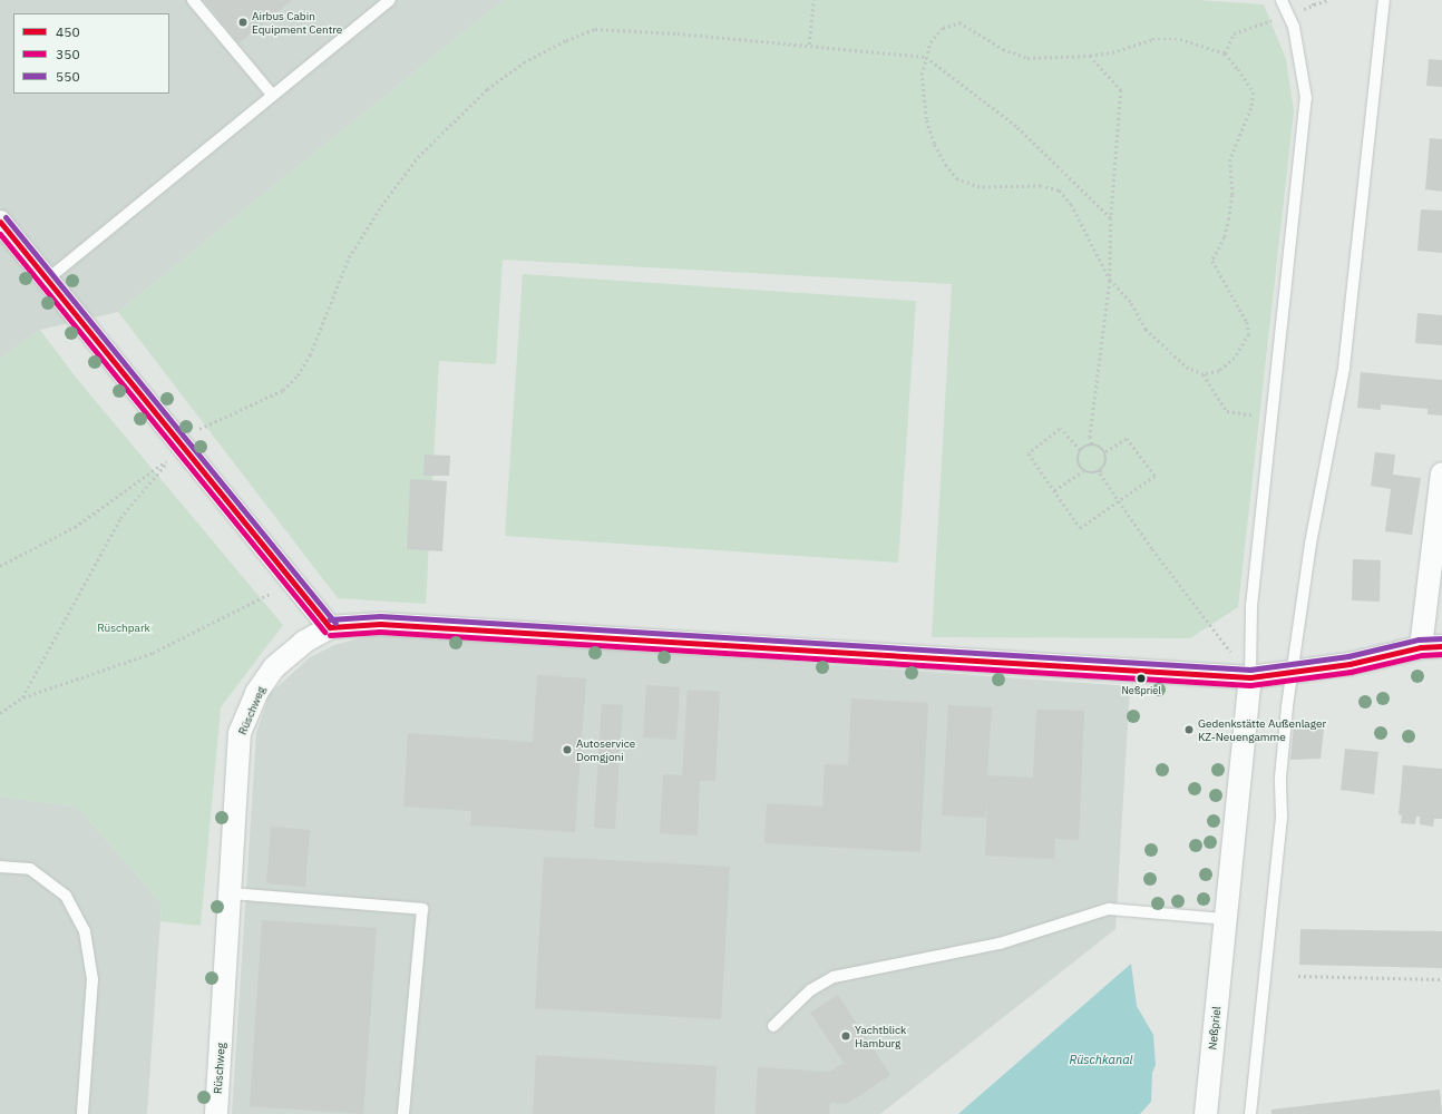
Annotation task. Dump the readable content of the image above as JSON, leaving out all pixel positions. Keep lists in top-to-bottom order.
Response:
{
  "streets": {
    "street": ["Rüschweg", "Neßpriel"]
  },
  "crossings": [
    ["Rüschweg", "Neßpriel"]
  ],
  "water": ["Rüschkanal"],
  "parks": ["Rüschpark"],
  "places": [
    "Airbus Cabin Equipment Centre",
    "Neßpriel",
    "Gedenkstätte Außenlager KZ-Neuengamme",
    "Autoservice Domgjoni",
    "Yachtblick Hamburg"
  ],
  "lines": ["transit line 550", "transit line 450", "transit line 350"],
  "legend": ["450", "350", "550"]
}
